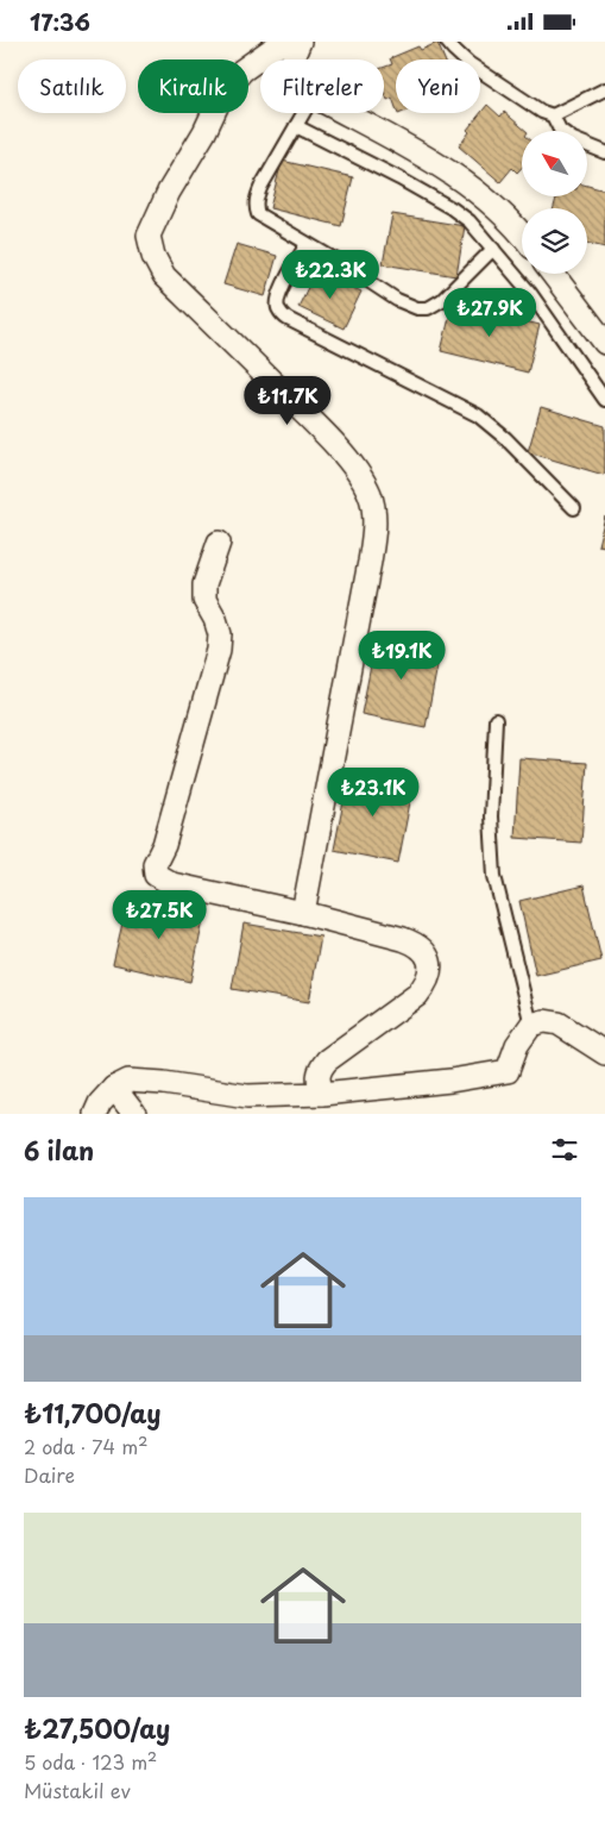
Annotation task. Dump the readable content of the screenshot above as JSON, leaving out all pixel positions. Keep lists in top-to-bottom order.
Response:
{
  "north": "top left",
  "page": {
    "status": "17:36",
    "chip": [
      "Satılık",
      "Kiralık",
      "Filtreler",
      "Yeni"
    ],
    "price": [
      "₺22.3K",
      "₺27.9K",
      "₺11.7K",
      "₺19.1K",
      "₺23.1K",
      "₺27.5K"
    ],
    "heading": "6 ilan",
    "list": [
      {
        "name": "₺11,700/ay",
        "note": "2 oda · 74 m² · Daire"
      },
      {
        "name": "₺27,500/ay",
        "note": "5 oda · 123 m² · Müstakil ev"
      }
    ]
  }
}
